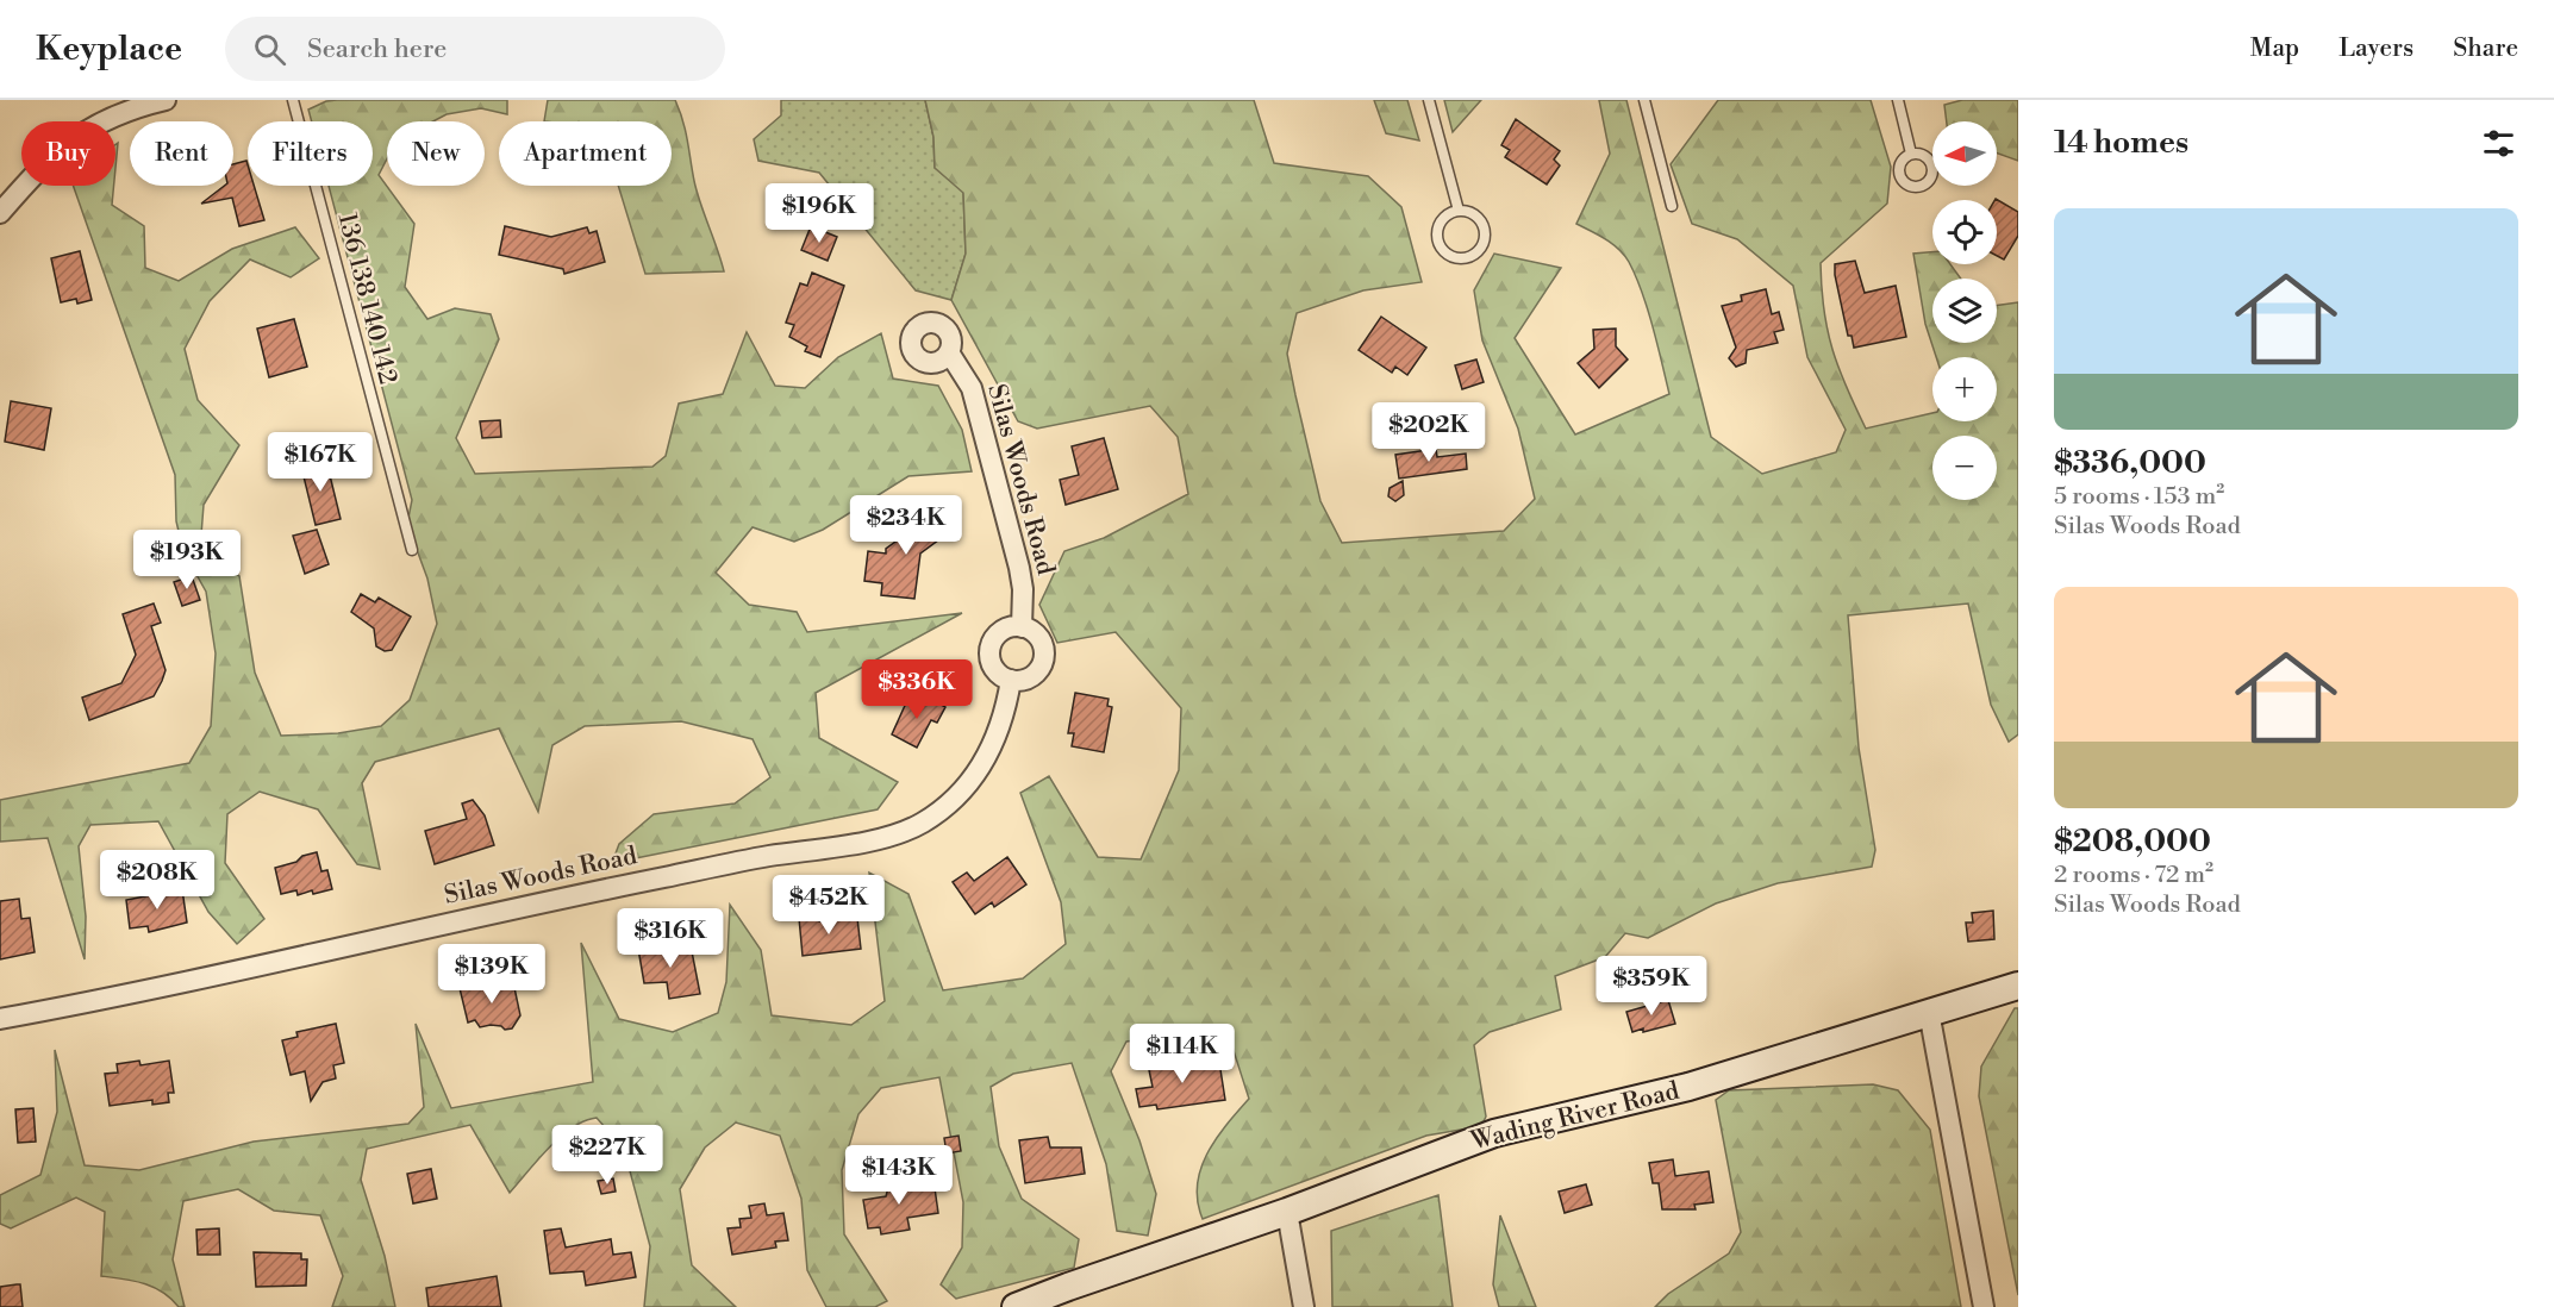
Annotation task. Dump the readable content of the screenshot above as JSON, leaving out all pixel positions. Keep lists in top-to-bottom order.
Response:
{
  "streets": {
    "main road": ["Wading River Road"],
    "street": ["Silas Woods Road"],
    "lane": ["136 138 140 142"]
  },
  "north": "left",
  "page": {
    "header": "Keyplace",
    "search": "Search here",
    "nav": ["Map", "Layers", "Share"],
    "heading": "14 homes",
    "map_buttons": ["+", "−"],
    "chip": [
      "Buy",
      "Rent",
      "Filters",
      "New",
      "Apartment"
    ],
    "price": [
      "$196K",
      "$202K",
      "$167K",
      "$234K",
      "$193K",
      "$336K",
      "$208K",
      "$452K",
      "$316K",
      "$139K",
      "$359K",
      "$114K",
      "$227K",
      "$143K"
    ],
    "list": [
      {
        "name": "$336,000",
        "note": "5 rooms · 153 m² · Silas Woods Road"
      },
      {
        "name": "$208,000",
        "note": "2 rooms · 72 m² · Silas Woods Road"
      }
    ]
  }
}
